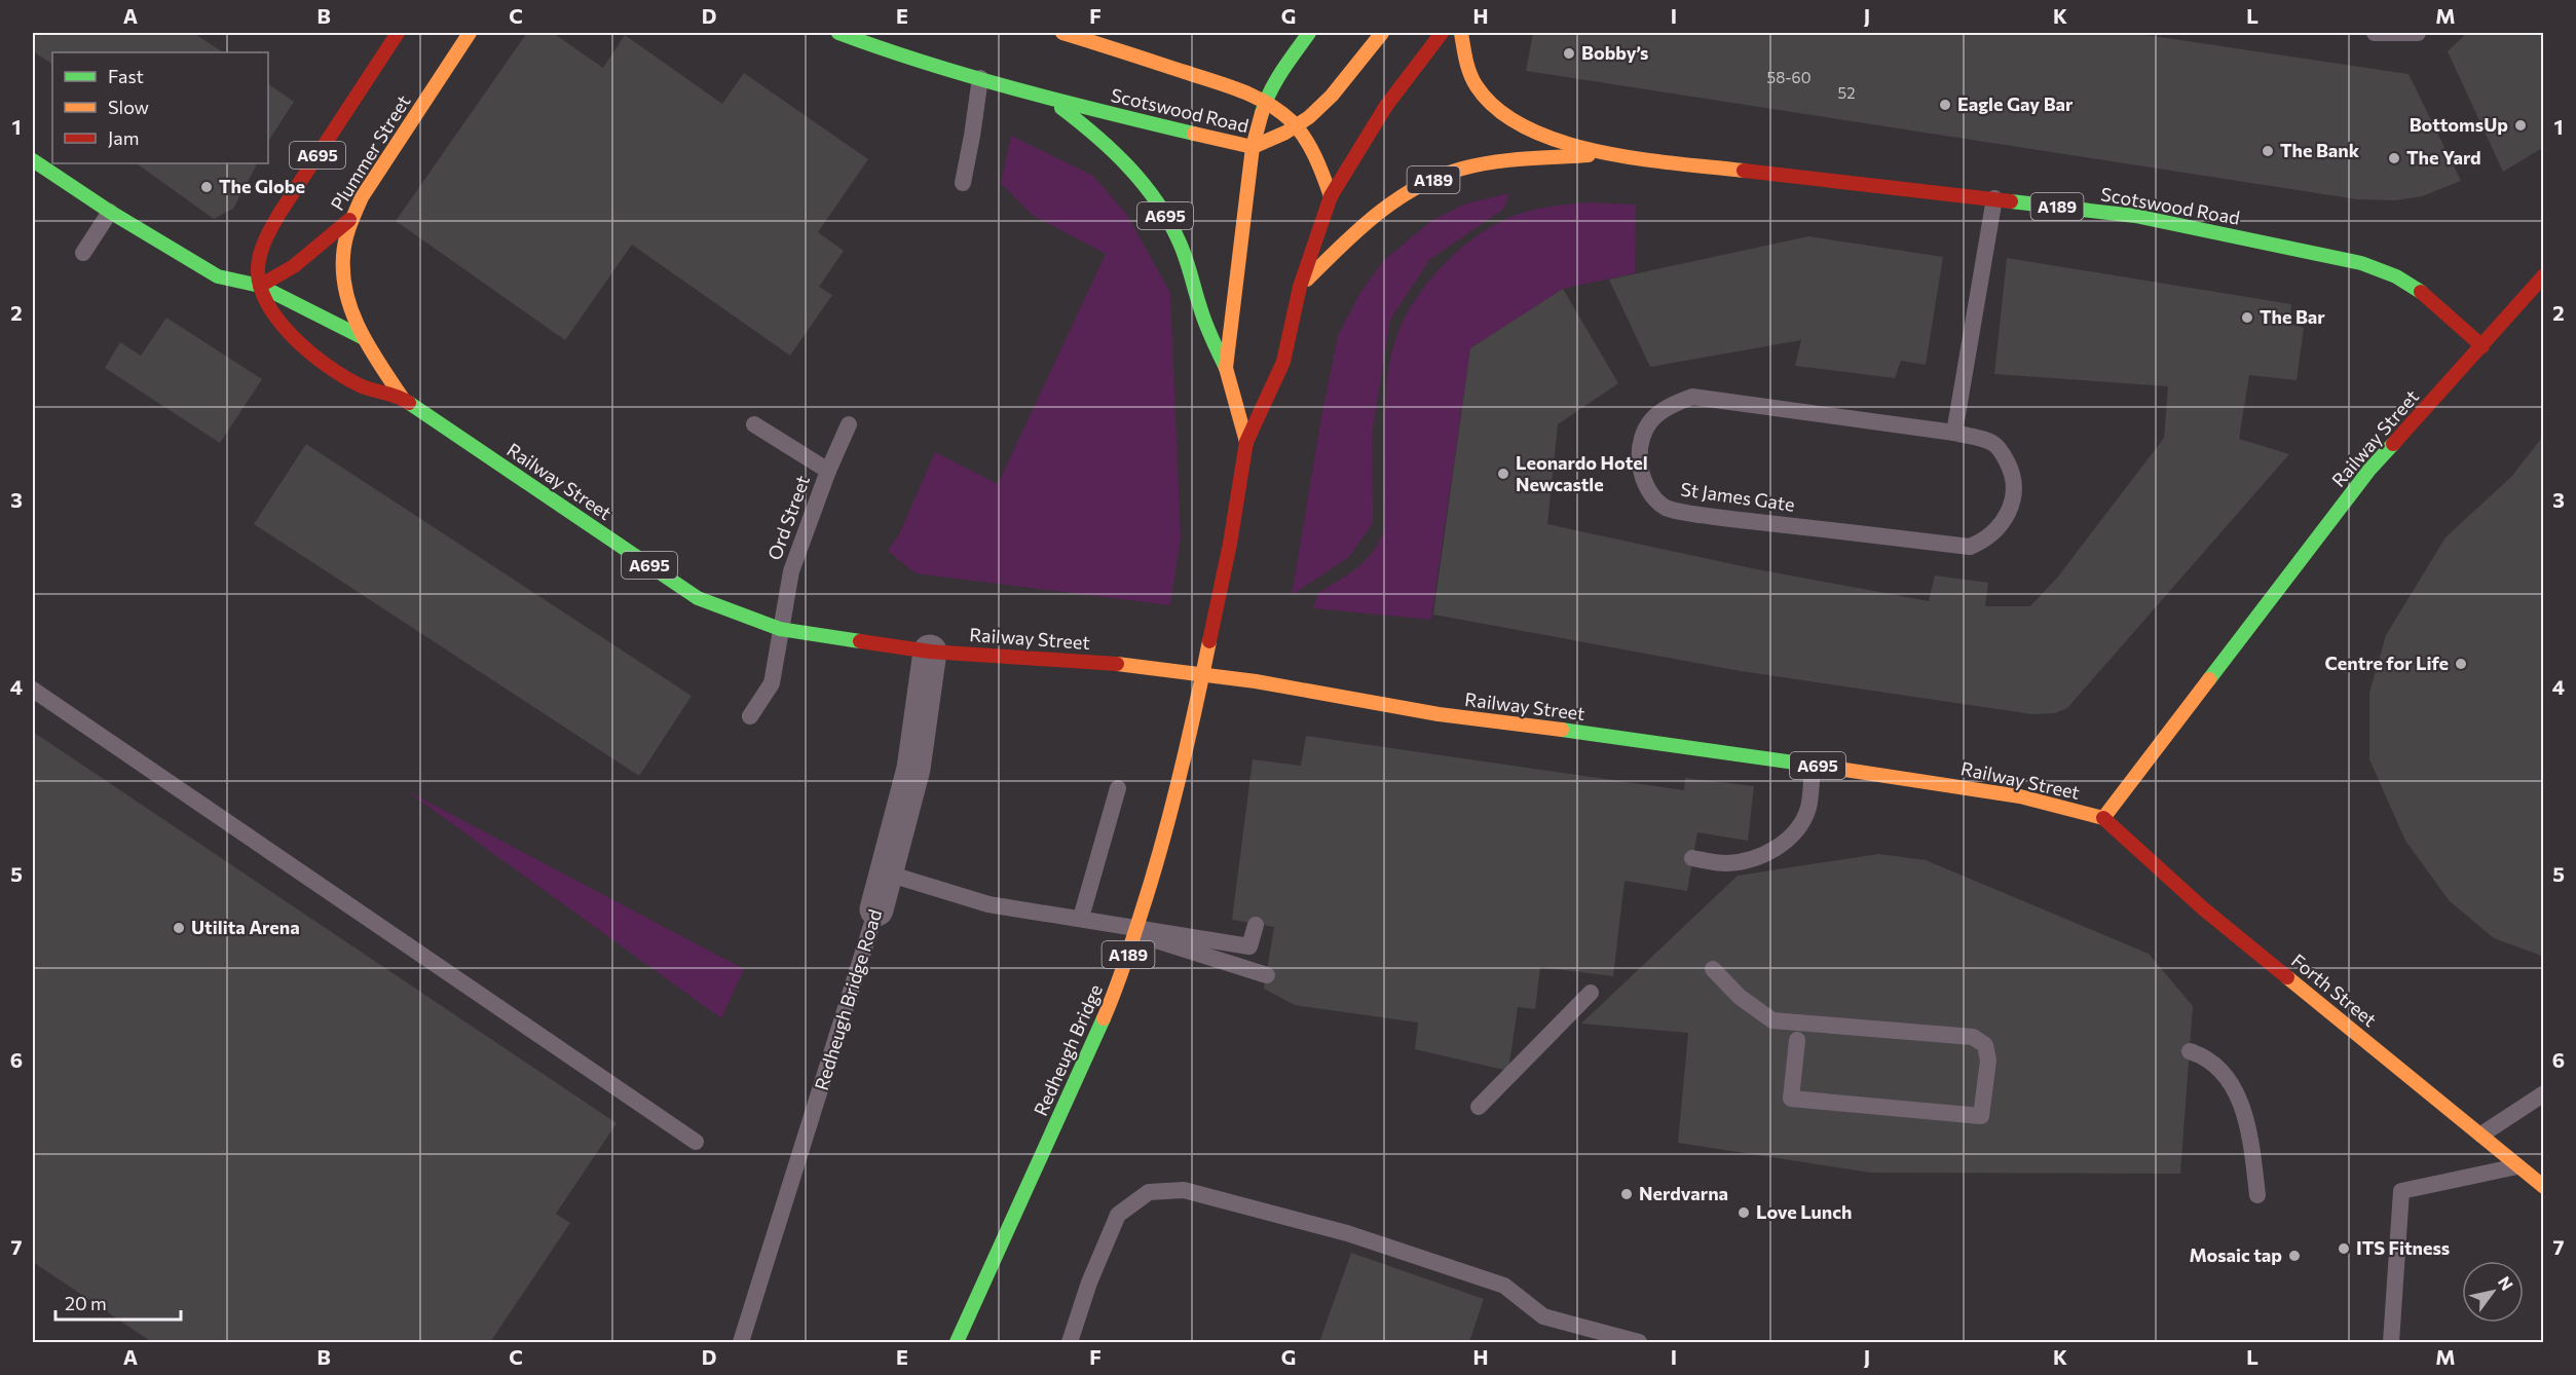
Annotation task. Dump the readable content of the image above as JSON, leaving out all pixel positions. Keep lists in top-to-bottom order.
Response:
{
  "streets": {
    "main road": [
      "Scotswood Road",
      "Plummer Street",
      "A695",
      "A189",
      "Railway Street",
      "Forth Street",
      "Redheugh Bridge"
    ],
    "street": ["Redheugh Bridge Road"],
    "lane": ["St James Gate", "Ord Street"]
  },
  "crossings": [
    ["Scotswood Road", "A189"],
    ["Scotswood Road", "Railway Street"],
    ["Plummer Street", "Railway Street"],
    ["A695", "Railway Street"],
    ["A189", "Redheugh Bridge"],
    ["Railway Street", "Ord Street"],
    ["Railway Street", "Forth Street"],
    ["Railway Street", "Redheugh Bridge Road"]
  ],
  "places": [
    "Bobby’s",
    "Eagle Gay Bar",
    "BottomsUp",
    "The Bank",
    "The Yard",
    "The Globe",
    "The Bar",
    "Leonardo Hotel Newcastle",
    "Centre for Life",
    "Utilita Arena",
    "Nerdvarna",
    "Love Lunch",
    "ITS Fitness",
    "Mosaic tap"
  ],
  "house_numbers": ["58-60", "52"],
  "legend": ["Fast", "Slow", "Jam"],
  "scale_bar": "20 m",
  "north": "top right",
  "grid": {
    "columns": [
      "A",
      "B",
      "C",
      "D",
      "E",
      "F",
      "G",
      "H",
      "I",
      "J",
      "K",
      "L",
      "M"
    ],
    "rows": [
      "1",
      "2",
      "3",
      "4",
      "5",
      "6",
      "7"
    ]
  }
}
